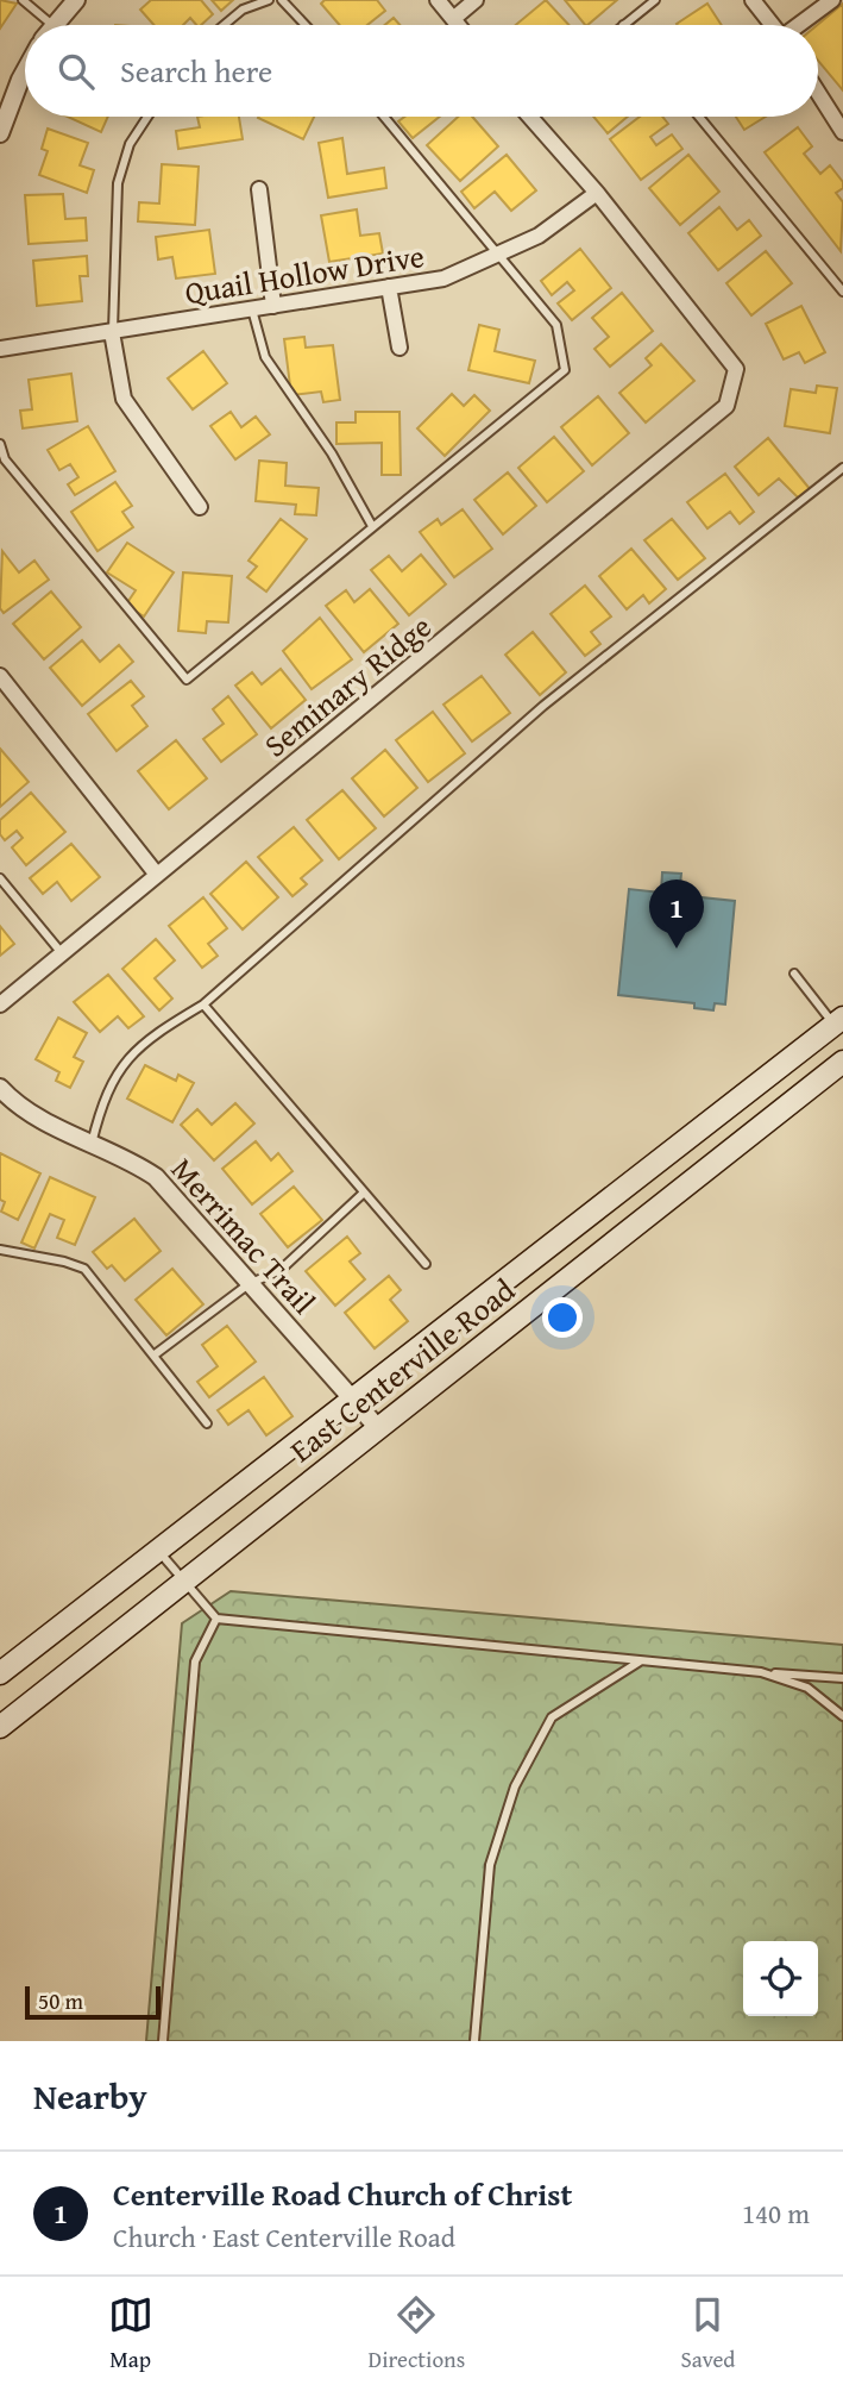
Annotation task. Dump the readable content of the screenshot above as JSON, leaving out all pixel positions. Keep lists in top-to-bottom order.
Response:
{
  "streets": {
    "main road": ["East Centerville Road"],
    "street": ["Quail Hollow Drive", "Seminary Ridge", "Merrimac Trail"]
  },
  "crossings": [
    ["Quail Hollow Drive", "Seminary Ridge"],
    ["Merrimac Trail", "East Centerville Road"]
  ],
  "scale_bar": "50 m",
  "page": {
    "search": "Search here",
    "pins": "1",
    "scale": "50 m",
    "heading": "Nearby",
    "list": [
      {
        "mark": "1",
        "name": "Centerville Road Church of Christ",
        "note": "Church · East Centerville Road",
        "value": "140 m"
      }
    ],
    "nav": ["Map", "Directions", "Saved"]
  }
}
